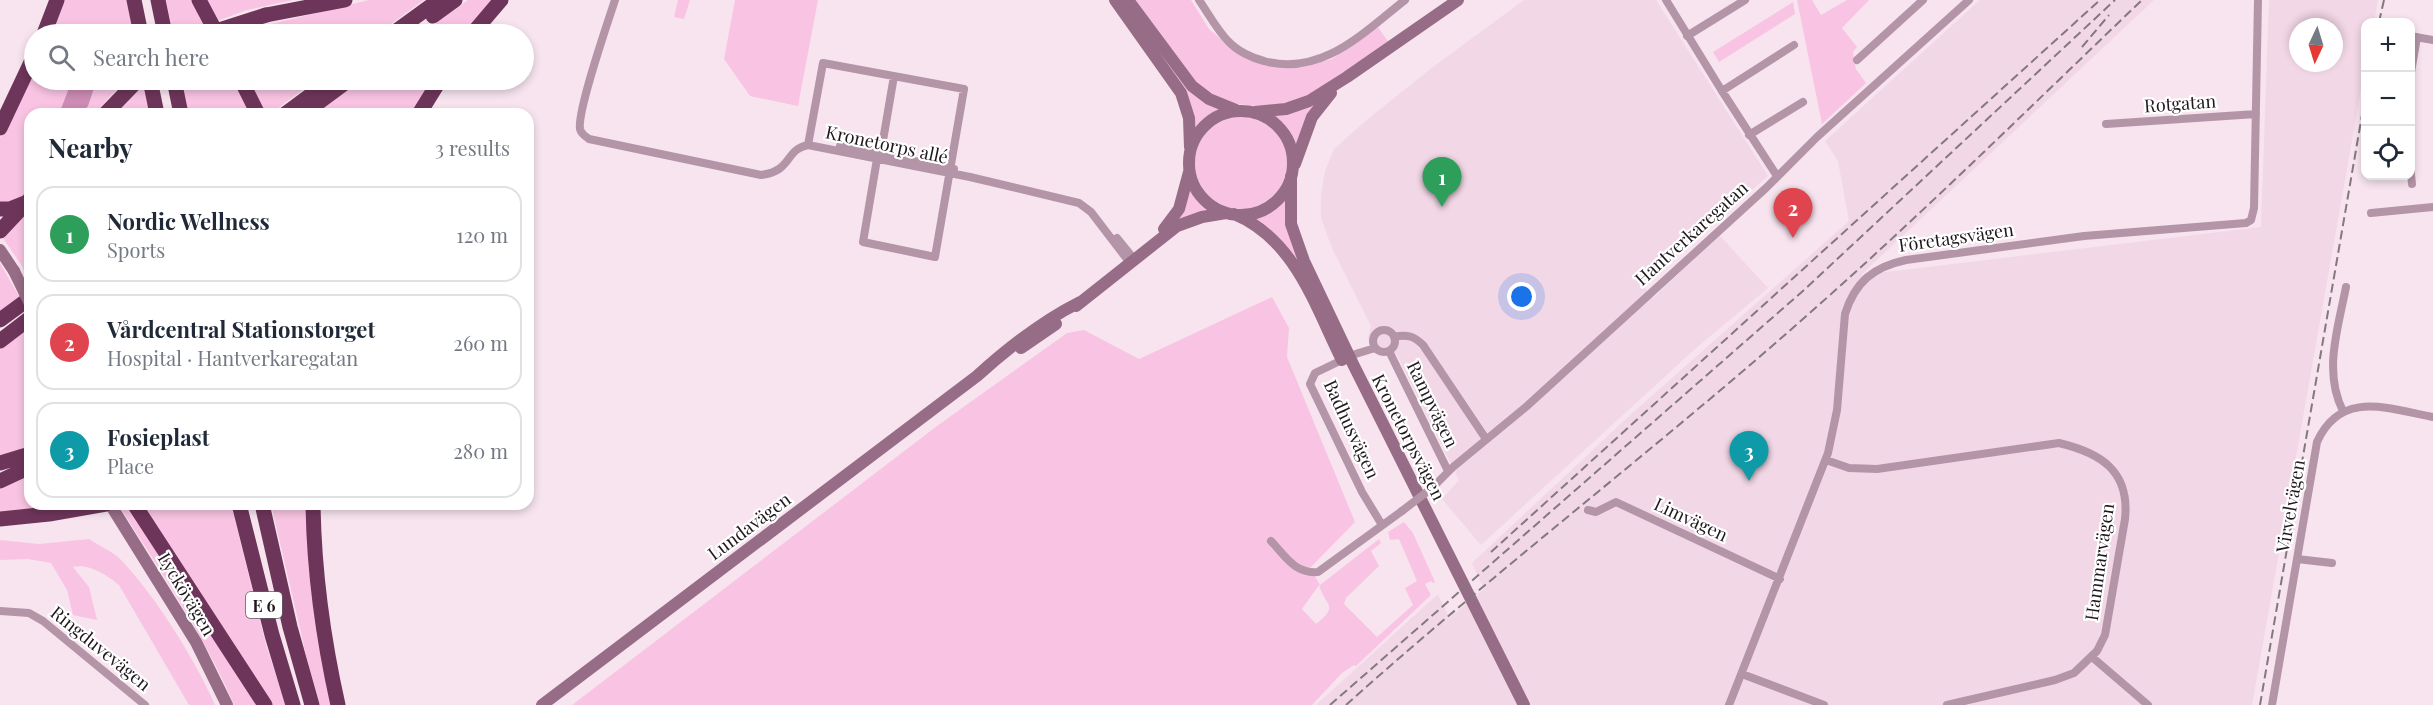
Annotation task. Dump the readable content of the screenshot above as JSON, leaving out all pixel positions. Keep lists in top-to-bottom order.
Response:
{
  "streets": {
    "highway": ["E 6"],
    "main road": ["Kronetorpsvägen", "Lundavägen", "Lyckövägen"],
    "street": [
      "Rotgatan",
      "Kronetorps allé",
      "Hantverkaregatan",
      "Företagsvägen",
      "Rampvägen",
      "Badhusvägen",
      "Virvelvägen",
      "Limvägen",
      "Hammarvägen",
      "Ringduvevägen"
    ]
  },
  "crossings": [
    ["Rotgatan", "Företagsvägen"],
    ["Kronetorps allé", "Lundavägen"],
    ["Hantverkaregatan", "Rampvägen"],
    ["Hantverkaregatan", "Badhusvägen"],
    ["Företagsvägen", "Limvägen"],
    ["Företagsvägen", "Hammarvägen"],
    ["Rampvägen", "Badhusvägen"],
    ["Rampvägen", "Kronetorpsvägen"],
    ["Badhusvägen", "Kronetorpsvägen"],
    ["Kronetorpsvägen", "Lundavägen"]
  ],
  "north": "bottom",
  "page": {
    "map_buttons": ["+", "−"],
    "search": "Search here",
    "heading": ["Nearby", "3 results"],
    "pins": ["1", "2", "3"],
    "list": [
      {
        "mark": "1",
        "name": "Nordic Wellness",
        "note": "Sports",
        "value": "120 m"
      },
      {
        "mark": "2",
        "name": "Vårdcentral Stationstorget",
        "note": "Hospital · Hantverkaregatan",
        "value": "260 m"
      },
      {
        "mark": "3",
        "name": "Fosieplast",
        "note": "Place",
        "value": "280 m"
      }
    ]
  }
}
